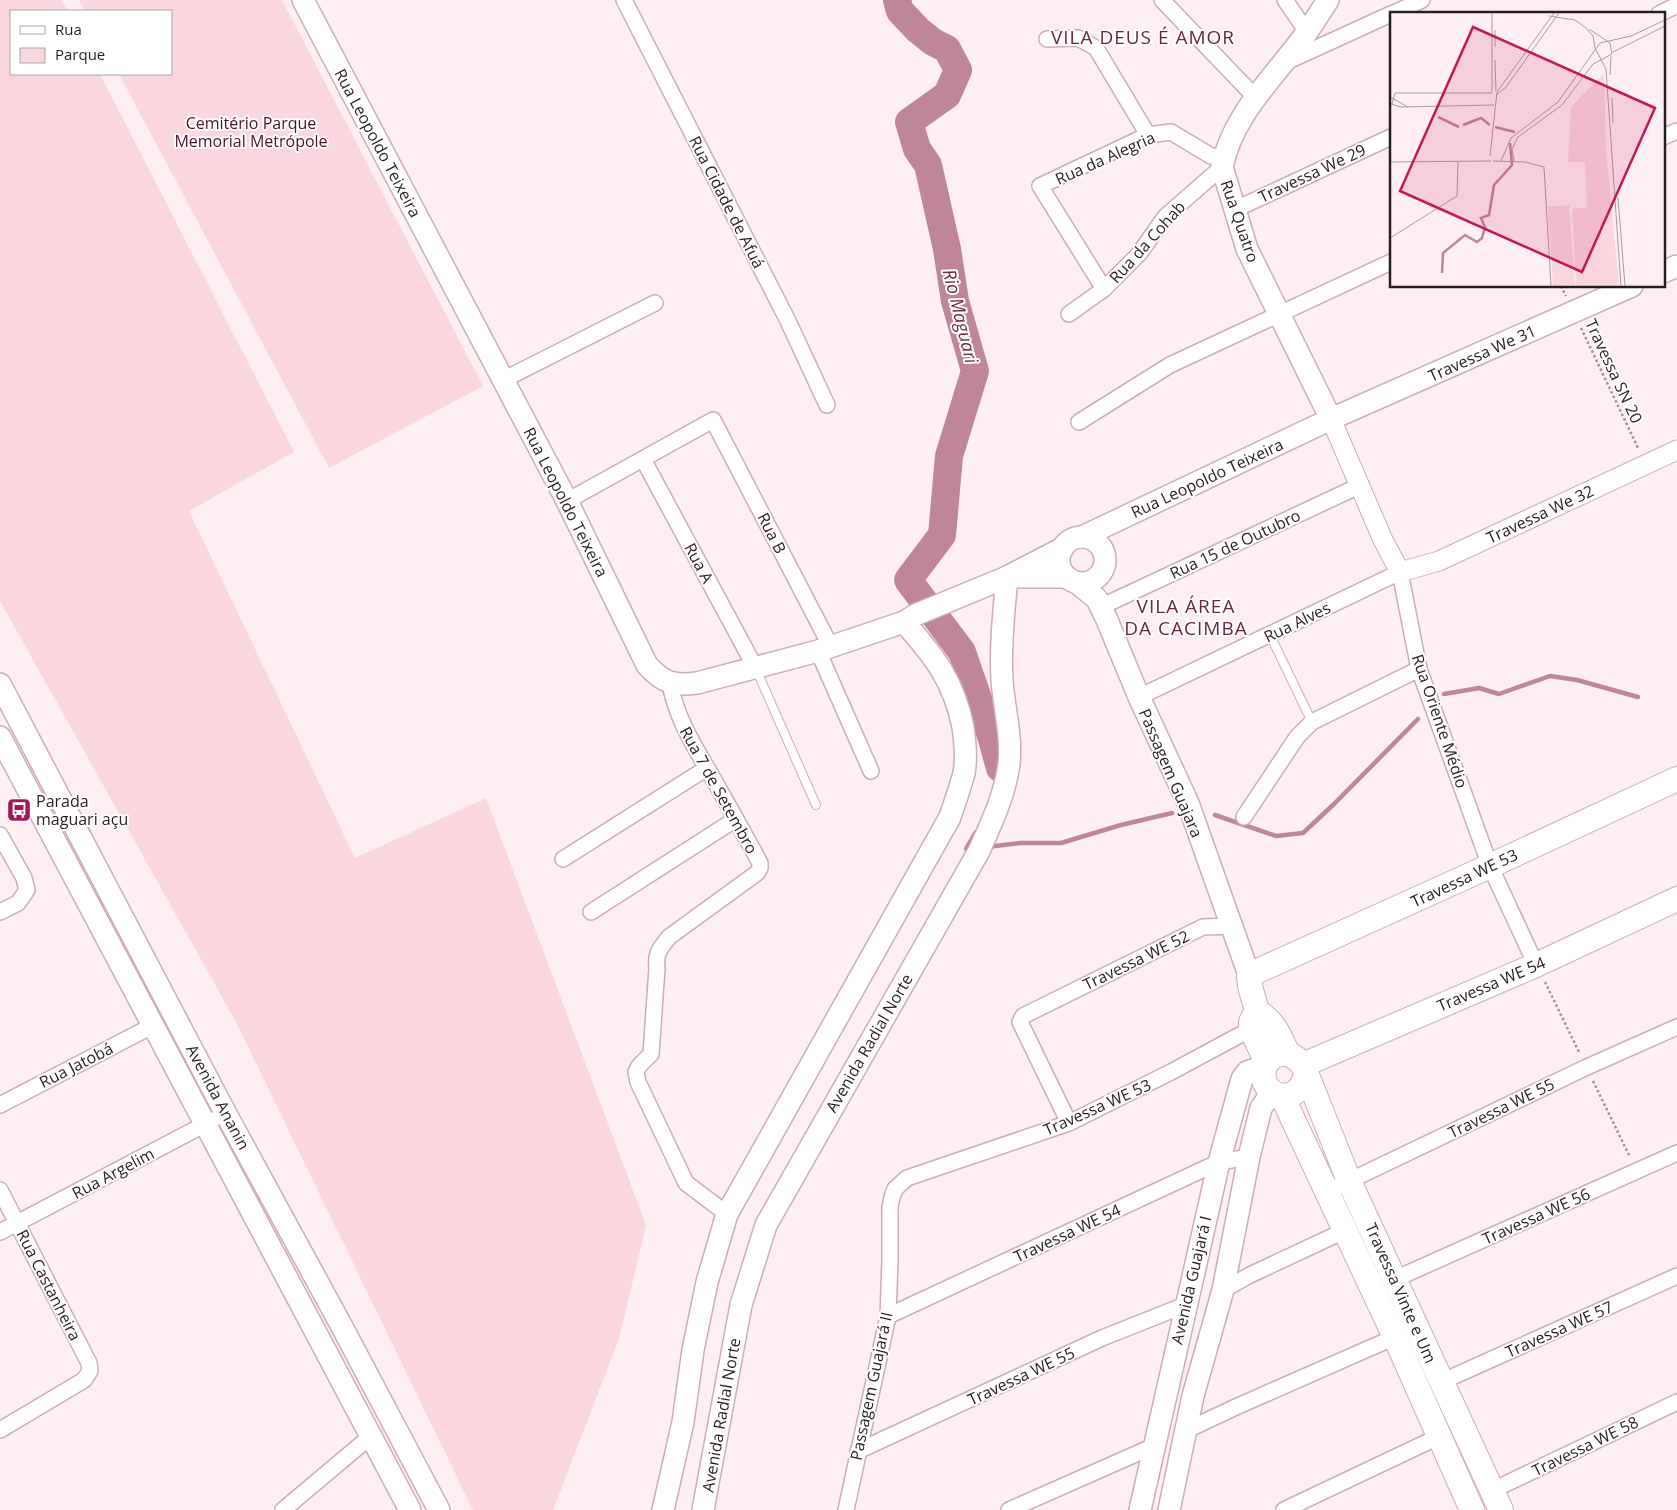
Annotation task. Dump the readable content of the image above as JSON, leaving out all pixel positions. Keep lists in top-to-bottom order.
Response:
{
  "streets": {
    "main road": [
      "Rua Leopoldo Teixeira",
      "Rua Quatro",
      "Travessa We 31",
      "Passagem Guajara",
      "Travessa WE 53",
      "Travessa WE 54",
      "Avenida Radial Norte",
      "Avenida Ananin",
      "Avenida Guajará I",
      "Travessa Vinte e Um"
    ],
    "street": [
      "Rua da Alegria",
      "Travessa We 29",
      "Rua Cidade de Afuá",
      "Rua da Cohab",
      "Travessa We 32",
      "Rua B",
      "Rua 15 de Outubro",
      "Rua A",
      "Rua Alves",
      "Rua Oriente Médio",
      "Rua 7 de Setembro",
      "Travessa WE 52",
      "Rua Jatobá",
      "Travessa WE 55",
      "Rua Argelim",
      "Travessa WE 56",
      "Rua Castanheira",
      "Travessa WE 57",
      "Passagem Guajará II",
      "Travessa WE 58"
    ],
    "path": ["Travessa SN 20"]
  },
  "crossings": [
    ["Rua Leopoldo Teixeira", "Rua Quatro"],
    ["Rua Leopoldo Teixeira", "Travessa We 31"],
    ["Rua Leopoldo Teixeira", "Passagem Guajara"],
    ["Rua Leopoldo Teixeira", "Rua 7 de Setembro"],
    ["Rua da Alegria", "Rua Quatro"],
    ["Rua da Alegria", "Rua da Cohab"],
    ["Travessa We 29", "Rua Quatro"],
    ["Rua Quatro", "Rua da Cohab"],
    ["Rua Quatro", "Travessa We 31"],
    ["Travessa We 31", "Travessa SN 20"],
    ["Travessa SN 20", "Travessa We 32"],
    ["Travessa We 32", "Rua Alves"],
    ["Travessa We 32", "Rua Oriente Médio"],
    ["Rua B", "Rua A"],
    ["Rua 15 de Outubro", "Passagem Guajara"],
    ["Rua Alves", "Rua Oriente Médio"],
    ["Rua Alves", "Passagem Guajara"],
    ["Rua Oriente Médio", "Travessa WE 53"],
    ["Rua Oriente Médio", "Travessa WE 54"],
    ["Passagem Guajara", "Travessa WE 53"],
    ["Passagem Guajara", "Travessa WE 52"],
    ["Travessa WE 53", "Travessa WE 52"],
    ["Travessa WE 53", "Passagem Guajará II"],
    ["Travessa WE 54", "Avenida Guajará I"],
    ["Travessa WE 54", "Travessa Vinte e Um"],
    ["Travessa WE 54", "Passagem Guajará II"],
    ["Rua Jatobá", "Avenida Ananin"],
    ["Avenida Ananin", "Rua Argelim"],
    ["Travessa WE 55", "Avenida Guajará I"],
    ["Travessa WE 55", "Travessa Vinte e Um"],
    ["Travessa WE 55", "Passagem Guajará II"],
    ["Rua Argelim", "Rua Castanheira"],
    ["Travessa WE 56", "Travessa Vinte e Um"],
    ["Avenida Guajará I", "Travessa Vinte e Um"],
    ["Travessa Vinte e Um", "Travessa WE 57"],
    ["Travessa Vinte e Um", "Travessa WE 58"]
  ],
  "districts": ["VILA DEUS É AMOR", "VILA ÁREA DA CACIMBA"],
  "water": ["Rio Maguari"],
  "parks": ["Cemitério Parque Memorial Metrópole"],
  "places": {
    "bus stop": ["Parada maguari açu"]
  },
  "legend": ["Rua", "Parque"]
}
